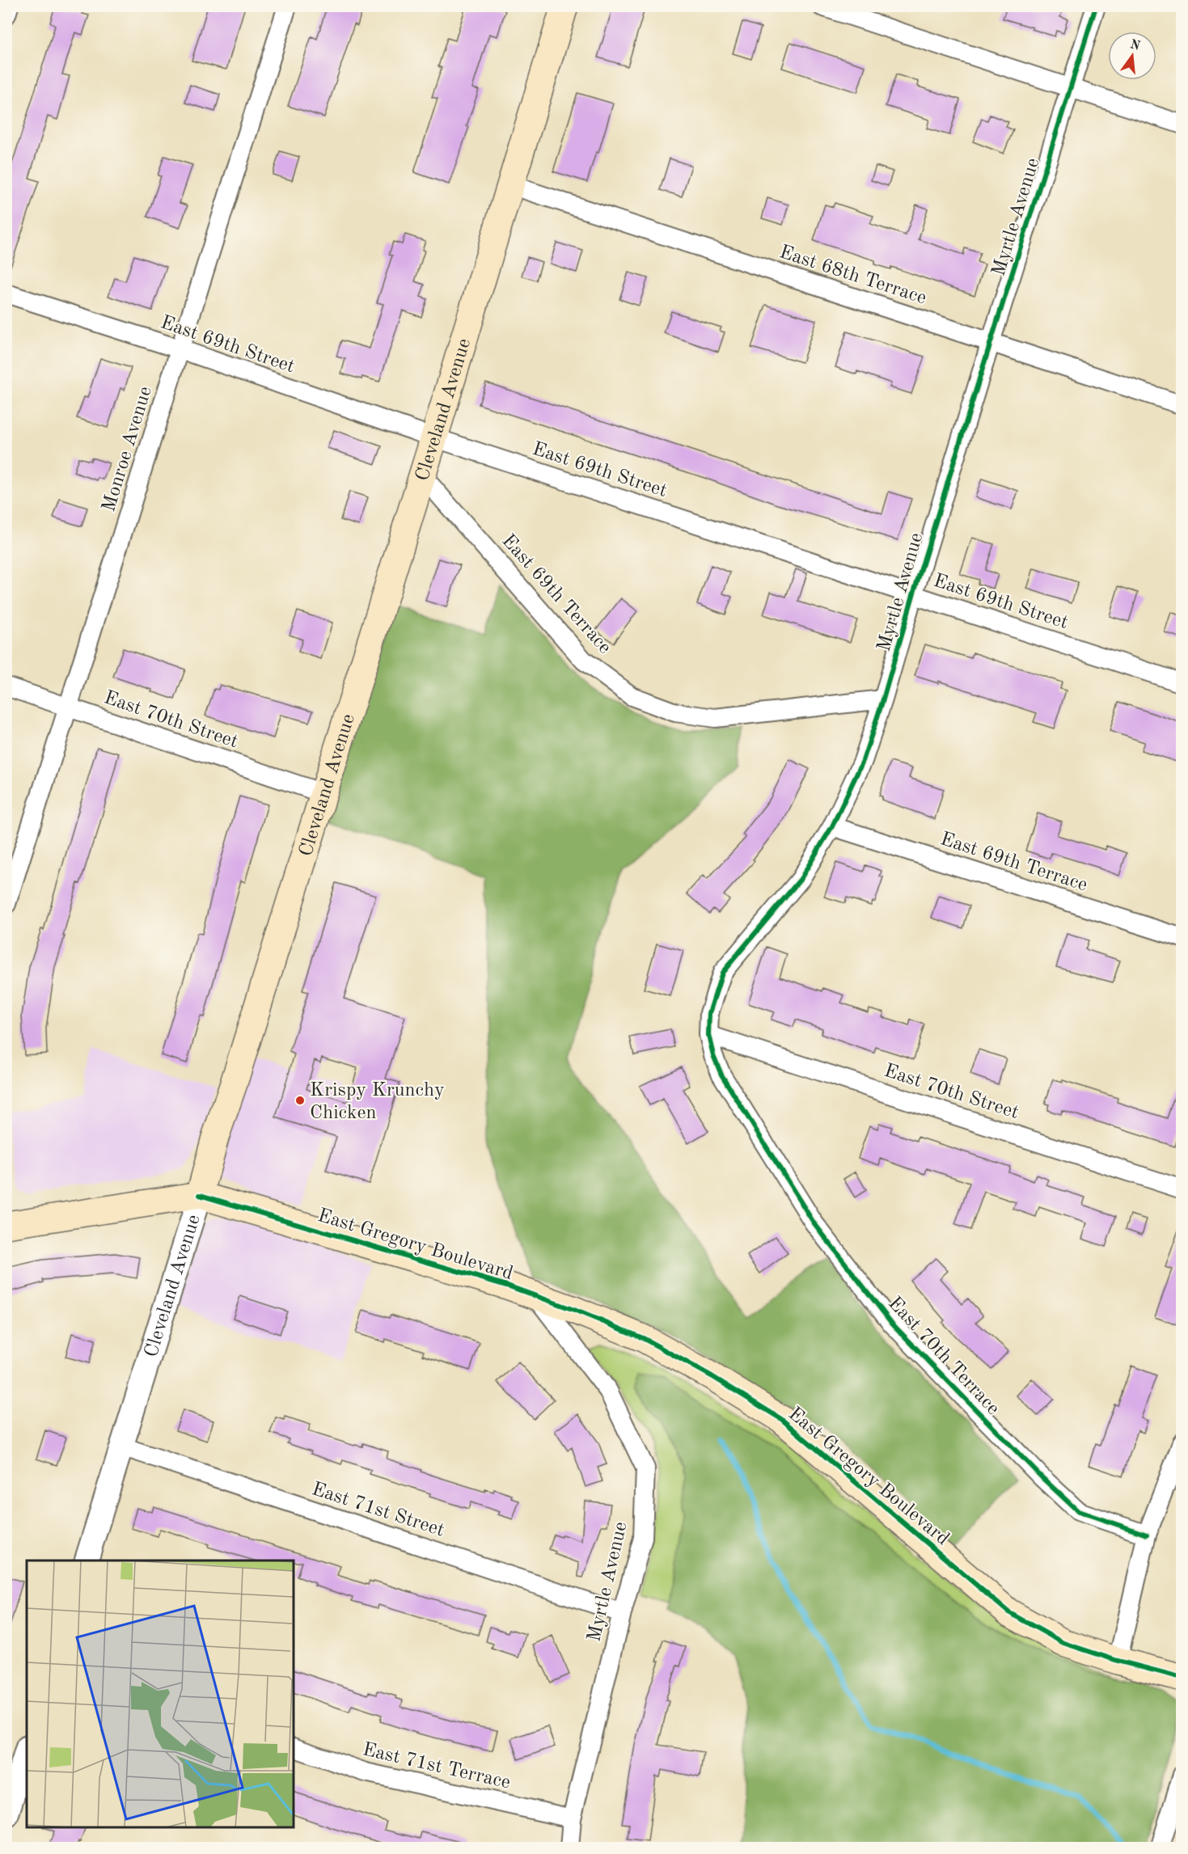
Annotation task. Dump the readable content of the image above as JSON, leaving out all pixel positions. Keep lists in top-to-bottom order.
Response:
{
  "streets": {
    "main road": ["Cleveland Avenue", "East Gregory Boulevard"],
    "street": [
      "Myrtle Avenue",
      "East 68th Terrace",
      "East 69th Street",
      "Monroe Avenue",
      "East 69th Terrace",
      "East 70th Street",
      "East 70th Terrace",
      "East 71st Street",
      "East 71st Terrace"
    ]
  },
  "crossings": [
    ["Myrtle Avenue", "East 68th Terrace"],
    ["Myrtle Avenue", "East 69th Street"],
    ["Myrtle Avenue", "East 69th Terrace"],
    ["Myrtle Avenue", "East 70th Street"],
    ["Myrtle Avenue", "East Gregory Boulevard"],
    ["Myrtle Avenue", "East 70th Terrace"],
    ["Myrtle Avenue", "East 71st Street"],
    ["Myrtle Avenue", "East 71st Terrace"],
    ["East 68th Terrace", "Cleveland Avenue"],
    ["East 69th Street", "Cleveland Avenue"],
    ["East 69th Street", "Monroe Avenue"],
    ["Cleveland Avenue", "East 69th Terrace"],
    ["Cleveland Avenue", "East 70th Street"],
    ["Cleveland Avenue", "East Gregory Boulevard"],
    ["Cleveland Avenue", "East 71st Street"],
    ["Monroe Avenue", "East 70th Street"]
  ],
  "places": ["Krispy Krunchy Chicken"],
  "north": "top"
}
